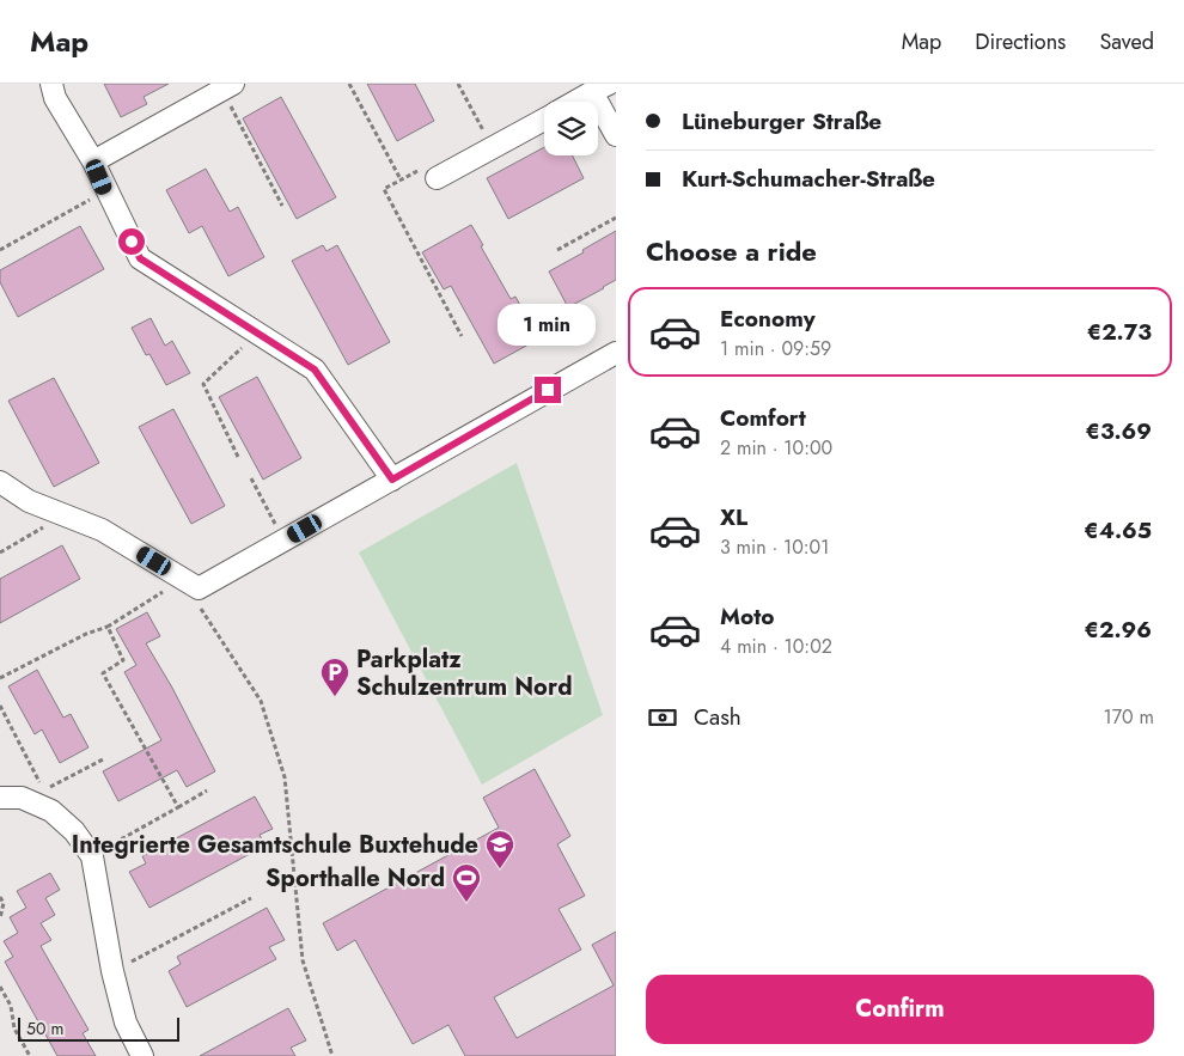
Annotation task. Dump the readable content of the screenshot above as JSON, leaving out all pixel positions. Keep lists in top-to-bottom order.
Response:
{
  "places": {
    "parking": ["Parkplatz Schulzentrum Nord"],
    "school or university": ["Integrierte Gesamtschule Buxtehude"],
    "sports": ["Sporthalle Nord"]
  },
  "scale_bar": "50 m",
  "page": {
    "header": "Map",
    "nav": ["Map", "Directions", "Saved"],
    "banner": ["Lüneburger Straße", "Kurt-Schumacher-Straße"],
    "heading": "Choose a ride",
    "list": [
      {
        "name": "Economy",
        "note": "1 min · 09:59",
        "value": "€2.73"
      },
      {
        "name": "Comfort",
        "note": "2 min · 10:00",
        "value": "€3.69"
      },
      {
        "name": "XL",
        "note": "3 min · 10:01",
        "value": "€4.65"
      },
      {
        "name": "Moto",
        "note": "4 min · 10:02",
        "value": "€2.96"
      }
    ],
    "bubble": "1 min",
    "pay": ["Cash", "170 m"],
    "buttons": "Confirm",
    "scale": "50 m"
  }
}
